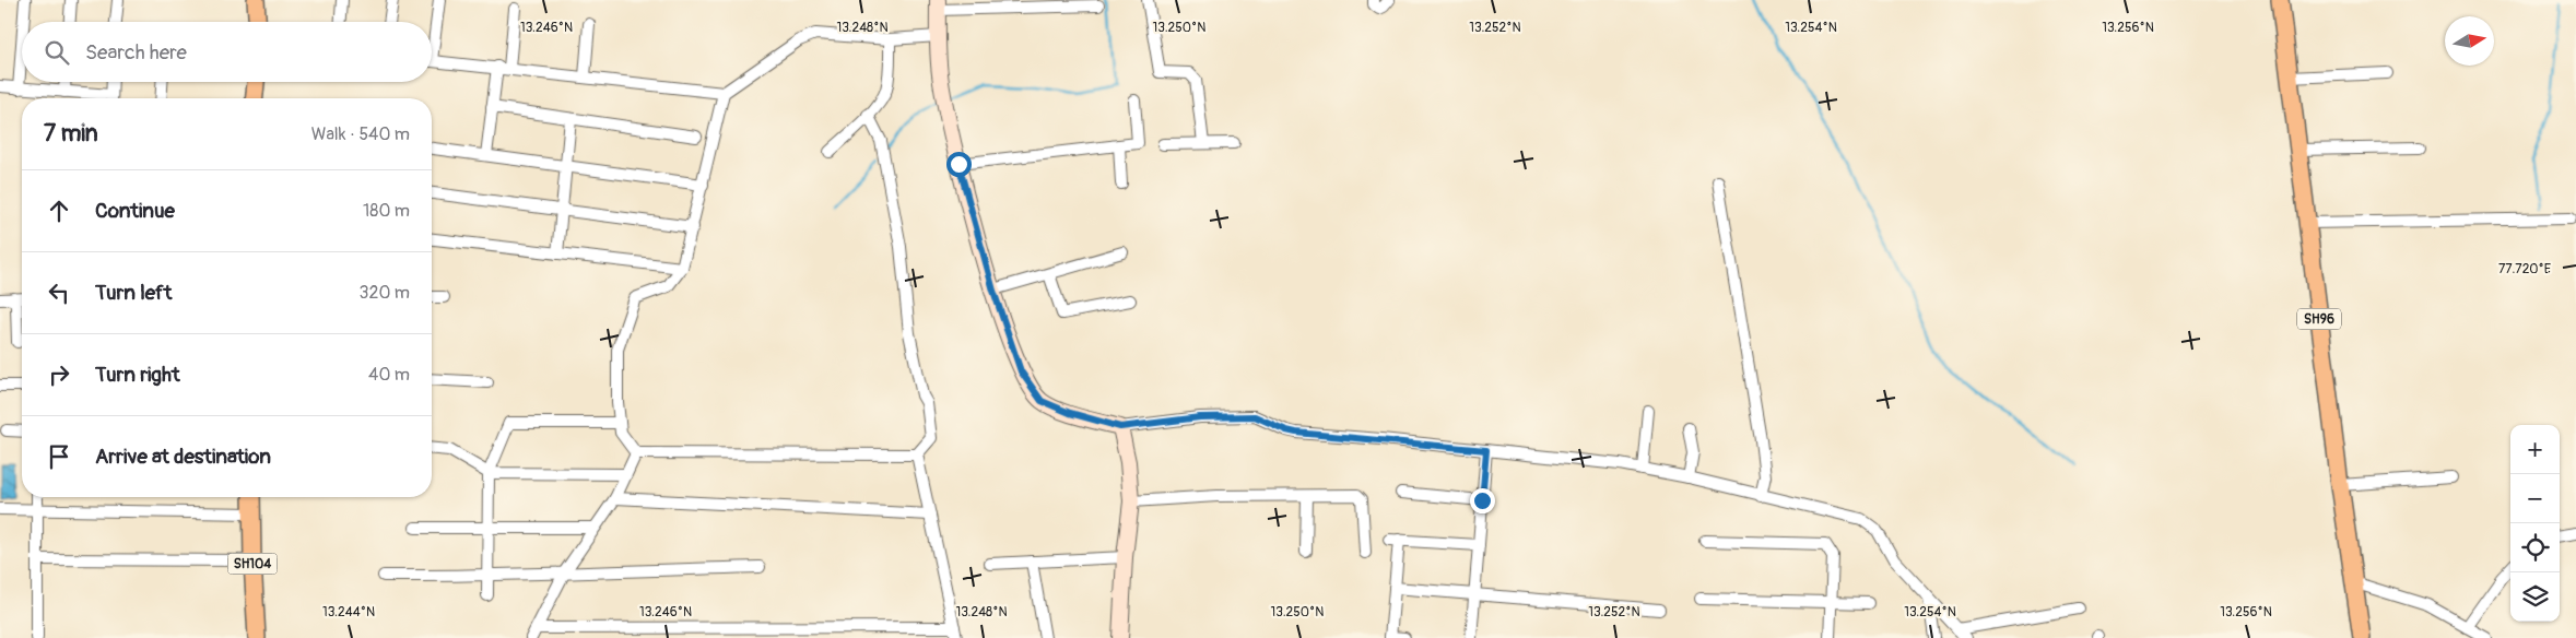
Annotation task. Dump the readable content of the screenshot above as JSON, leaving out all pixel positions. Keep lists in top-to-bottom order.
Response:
{
  "streets": {
    "main road": ["SH96", "SH104"]
  },
  "north": "right",
  "page": {
    "search": "Search here",
    "heading": ["7 min", "Walk · 540 m"],
    "list": [
      ["Continue", "180 m"],
      ["Turn left", "320 m"],
      ["Turn right", "40 m"],
      "Arrive at destination"
    ],
    "map_buttons": ["+", "−"]
  },
  "coordinates": [
    "13.246°N",
    "13.248°N",
    "13.250°N",
    "13.252°N",
    "13.254°N",
    "13.256°N",
    "77.720°E",
    "13.244°N"
  ]
}
